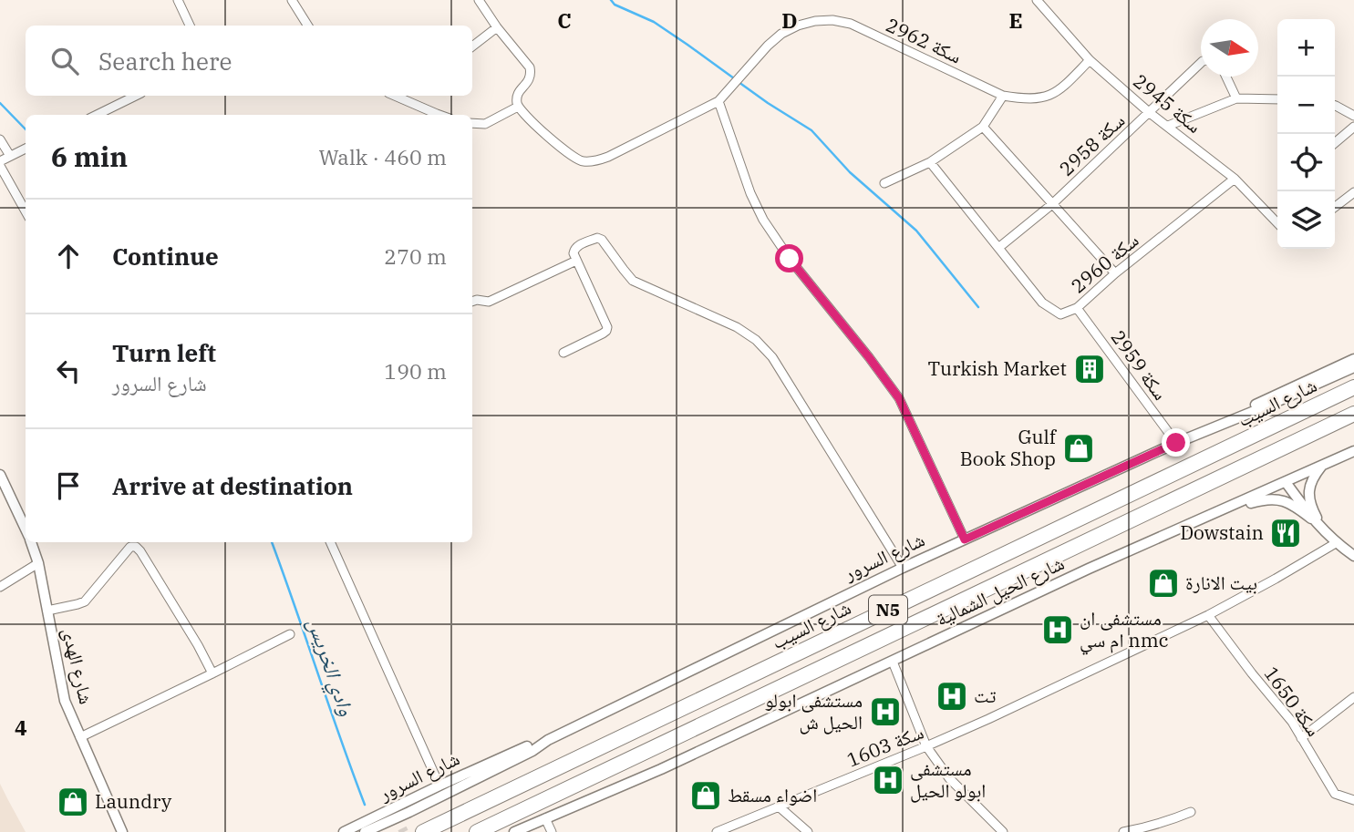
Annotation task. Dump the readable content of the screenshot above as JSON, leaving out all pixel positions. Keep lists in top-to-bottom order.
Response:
{
  "streets": {
    "highway": ["شارع السيب", "N5"],
    "street": [
      "سكة 2962",
      "سكة 2945",
      "سكة 2958",
      "سكة 2960",
      "سكة 2959",
      "شارع السرور",
      "شارع الحيل الشمالية",
      "شارع الهدى",
      "سكة 1650",
      "سكة 1603"
    ]
  },
  "crossings": [
    ["سكة 2962", "سكة 2945"],
    ["سكة 2945", "سكة 2958"],
    ["سكة 2945", "سكة 2960"],
    ["سكة 2958", "سكة 2960"],
    ["سكة 2960", "سكة 2959"],
    ["سكة 2959", "شارع السرور"],
    ["سكة 1650", "سكة 1603"]
  ],
  "water": ["وادي الخريس"],
  "places": {
    "building": ["Turkish Market"],
    "shop": [
      "Gulf Book Shop",
      "بيت الانارة",
      "اضواء مسقط",
      "Laundry"
    ],
    "restaurant": ["Dowstain"],
    "hospital": [
      "مستشفى ان ام سي nmc",
      "تت",
      "مستشفى ابولو الحيل ش",
      "مستشفى ابولو الحيل"
    ]
  },
  "north": "right",
  "page": {
    "map_buttons": ["+", "−"],
    "search": "Search here",
    "heading": ["6 min", "Walk · 460 m"],
    "list": [
      ["Continue", "270 m"],
      ["Turn left", "شارع السرور", "190 m"],
      "Arrive at destination"
    ]
  },
  "grid": {
    "columns": ["C", "D", "E"],
    "rows": ["4"]
  }
}
